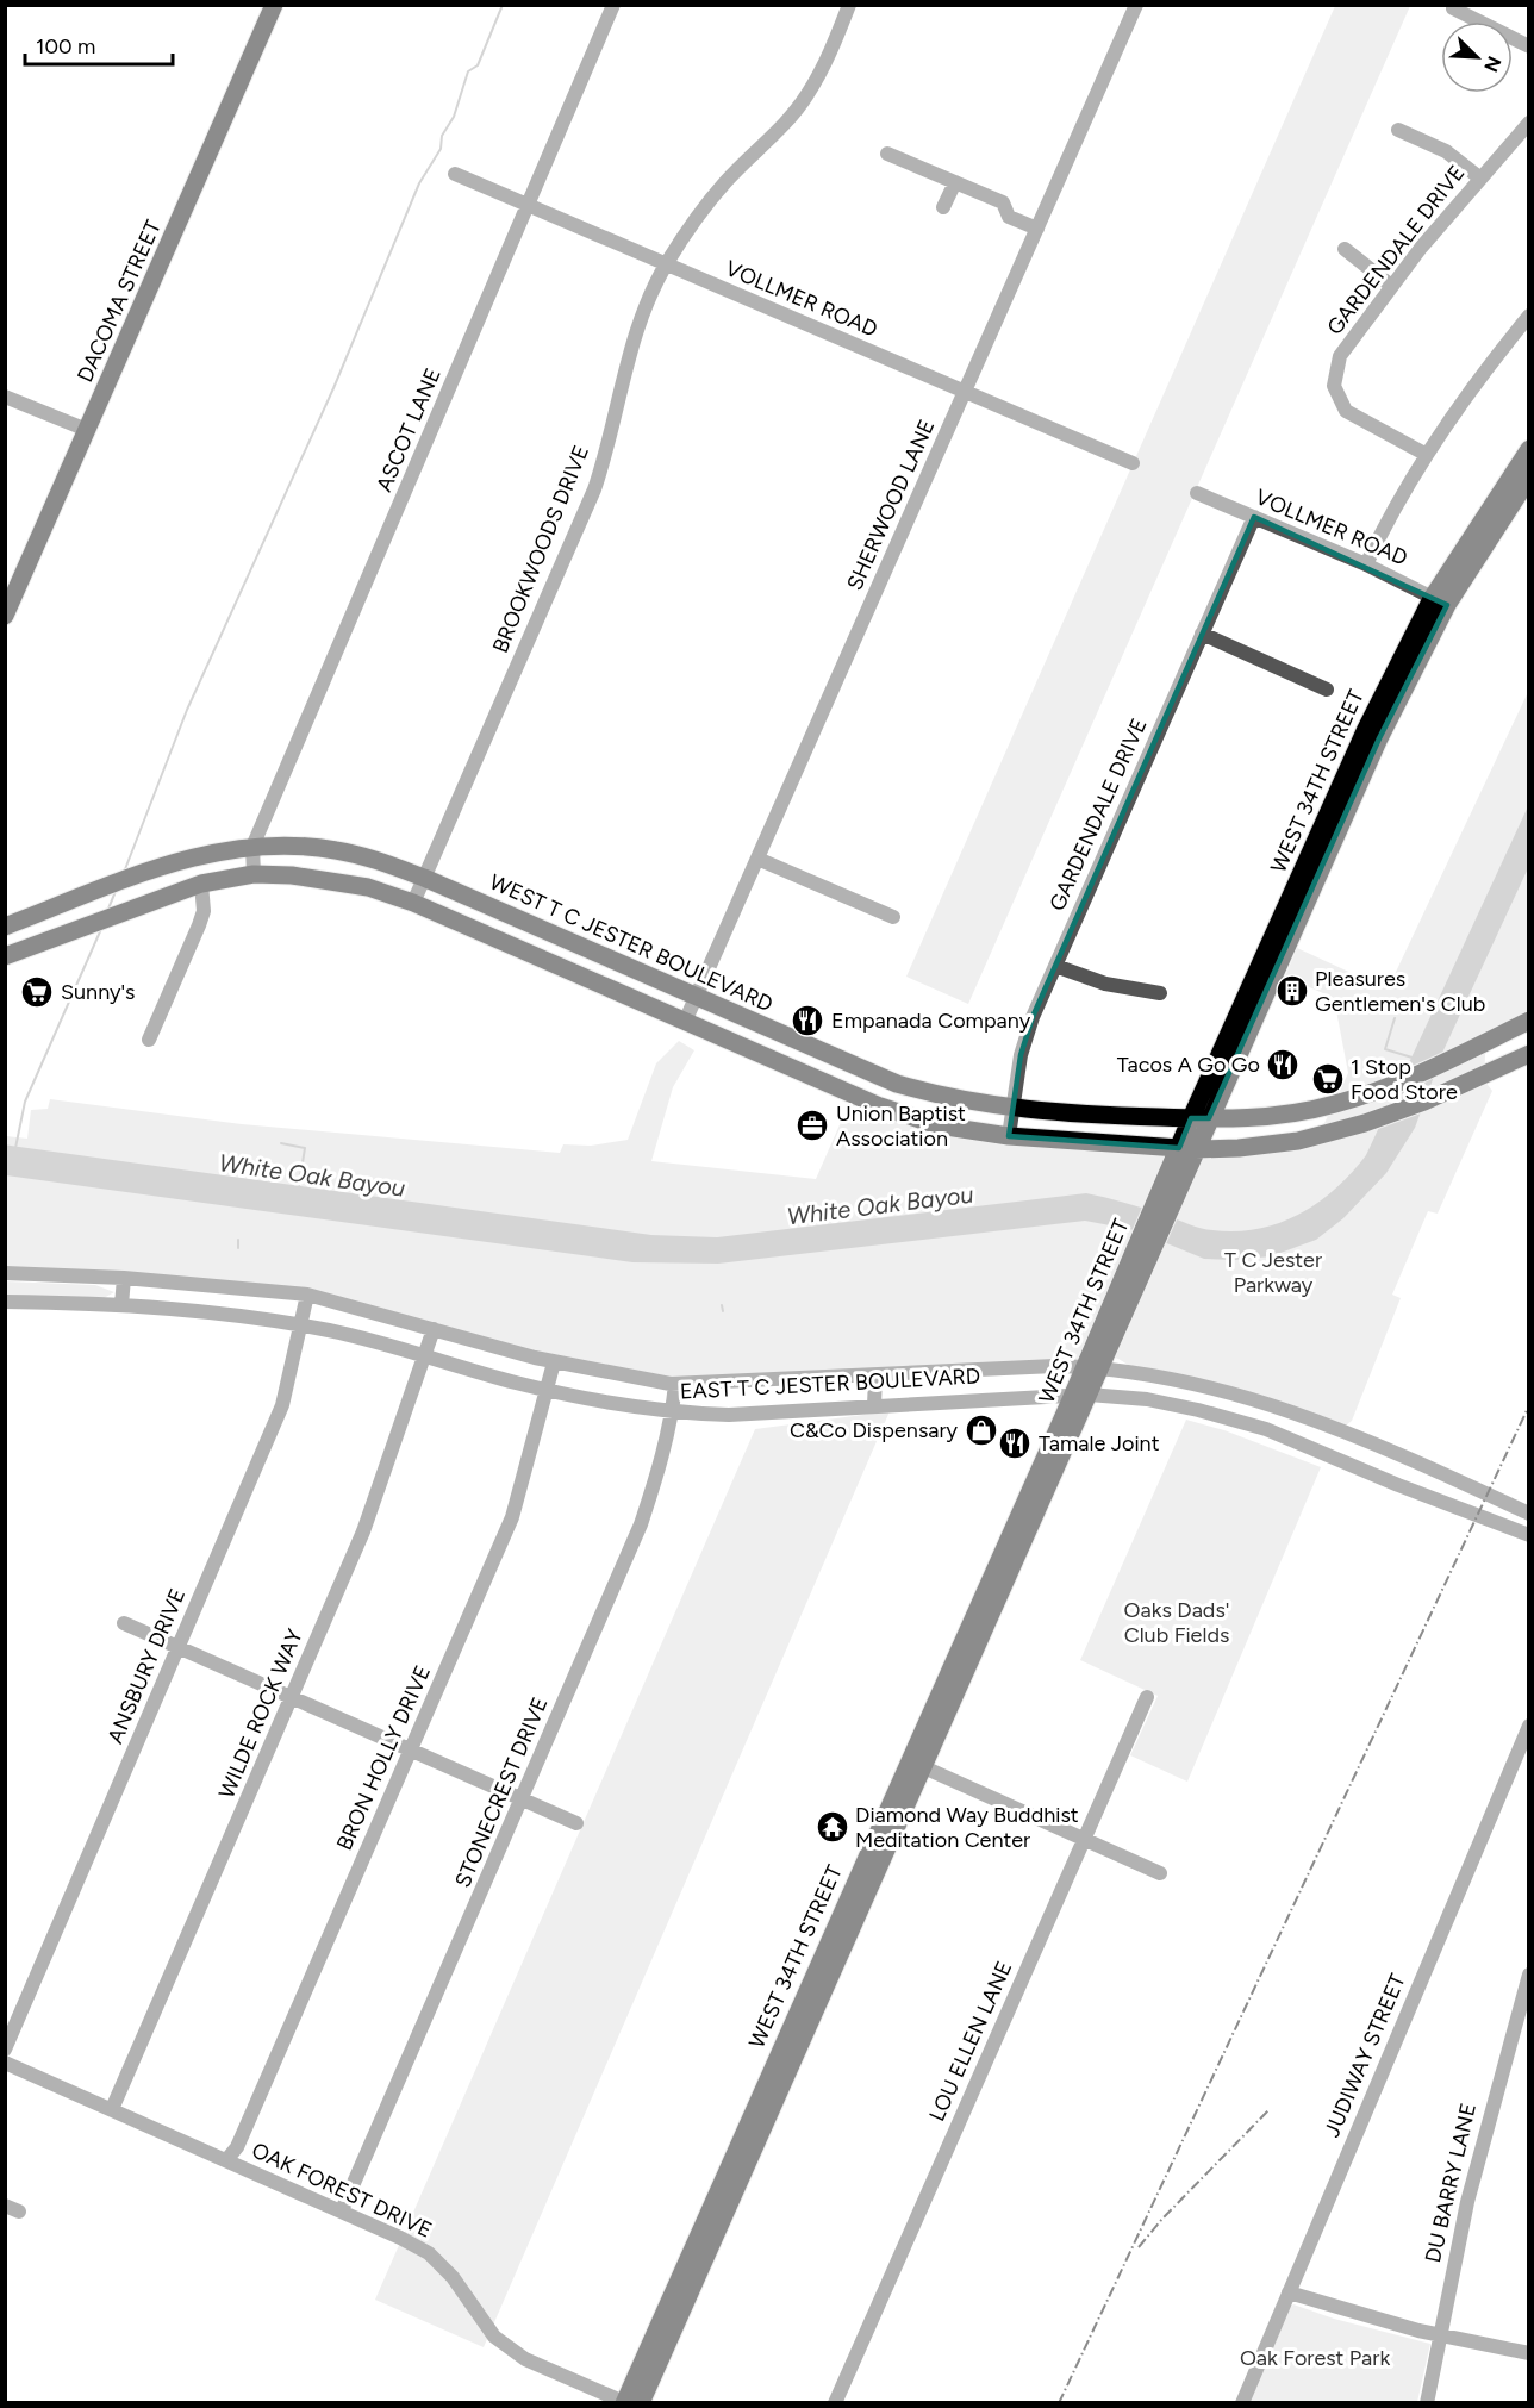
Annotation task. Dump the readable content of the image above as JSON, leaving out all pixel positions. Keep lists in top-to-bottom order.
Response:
{
  "streets": {
    "main road": ["DACOMA STREET", "WEST 34TH STREET", "WEST T C JESTER BOULEVARD"],
    "street": [
      "GARDENDALE DRIVE",
      "VOLLMER ROAD",
      "ASCOT LANE",
      "SHERWOOD LANE",
      "BROOKWOODS DRIVE",
      "EAST T C JESTER BOULEVARD",
      "ANSBURY DRIVE",
      "WILDE ROCK WAY",
      "BRON HOLLY DRIVE",
      "STONECREST DRIVE",
      "LOU ELLEN LANE",
      "JUDIWAY STREET",
      "DU BARRY LANE",
      "OAK FOREST DRIVE"
    ]
  },
  "crossings": [
    ["GARDENDALE DRIVE", "VOLLMER ROAD"],
    ["GARDENDALE DRIVE", "WEST T C JESTER BOULEVARD"],
    ["VOLLMER ROAD", "ASCOT LANE"],
    ["VOLLMER ROAD", "SHERWOOD LANE"],
    ["VOLLMER ROAD", "BROOKWOODS DRIVE"],
    ["VOLLMER ROAD", "WEST 34TH STREET"],
    ["ASCOT LANE", "WEST T C JESTER BOULEVARD"],
    ["SHERWOOD LANE", "WEST T C JESTER BOULEVARD"],
    ["BROOKWOODS DRIVE", "WEST T C JESTER BOULEVARD"],
    ["WEST 34TH STREET", "WEST T C JESTER BOULEVARD"],
    ["WEST 34TH STREET", "EAST T C JESTER BOULEVARD"],
    ["WEST 34TH STREET", "OAK FOREST DRIVE"],
    ["EAST T C JESTER BOULEVARD", "ANSBURY DRIVE"],
    ["EAST T C JESTER BOULEVARD", "WILDE ROCK WAY"],
    ["EAST T C JESTER BOULEVARD", "BRON HOLLY DRIVE"],
    ["EAST T C JESTER BOULEVARD", "STONECREST DRIVE"],
    ["WILDE ROCK WAY", "OAK FOREST DRIVE"],
    ["BRON HOLLY DRIVE", "OAK FOREST DRIVE"],
    ["STONECREST DRIVE", "OAK FOREST DRIVE"]
  ],
  "water": ["White Oak Bayou"],
  "parks": ["T C Jester Parkway", "Oaks Dads' Club Fields", "Oak Forest Park"],
  "places": {
    "building": ["Pleasures Gentlemen's Club"],
    "supermarket": ["Sunny's", "1 Stop Food Store"],
    "restaurant": ["Empanada Company", "Tacos A Go Go", "Tamale Joint"],
    "office": ["Union Baptist Association"],
    "shop": ["C&Co Dispensary"],
    "temple": ["Diamond Way Buddhist Meditation Center"]
  },
  "scale_bar": "100 m",
  "north": "bottom right"
}
